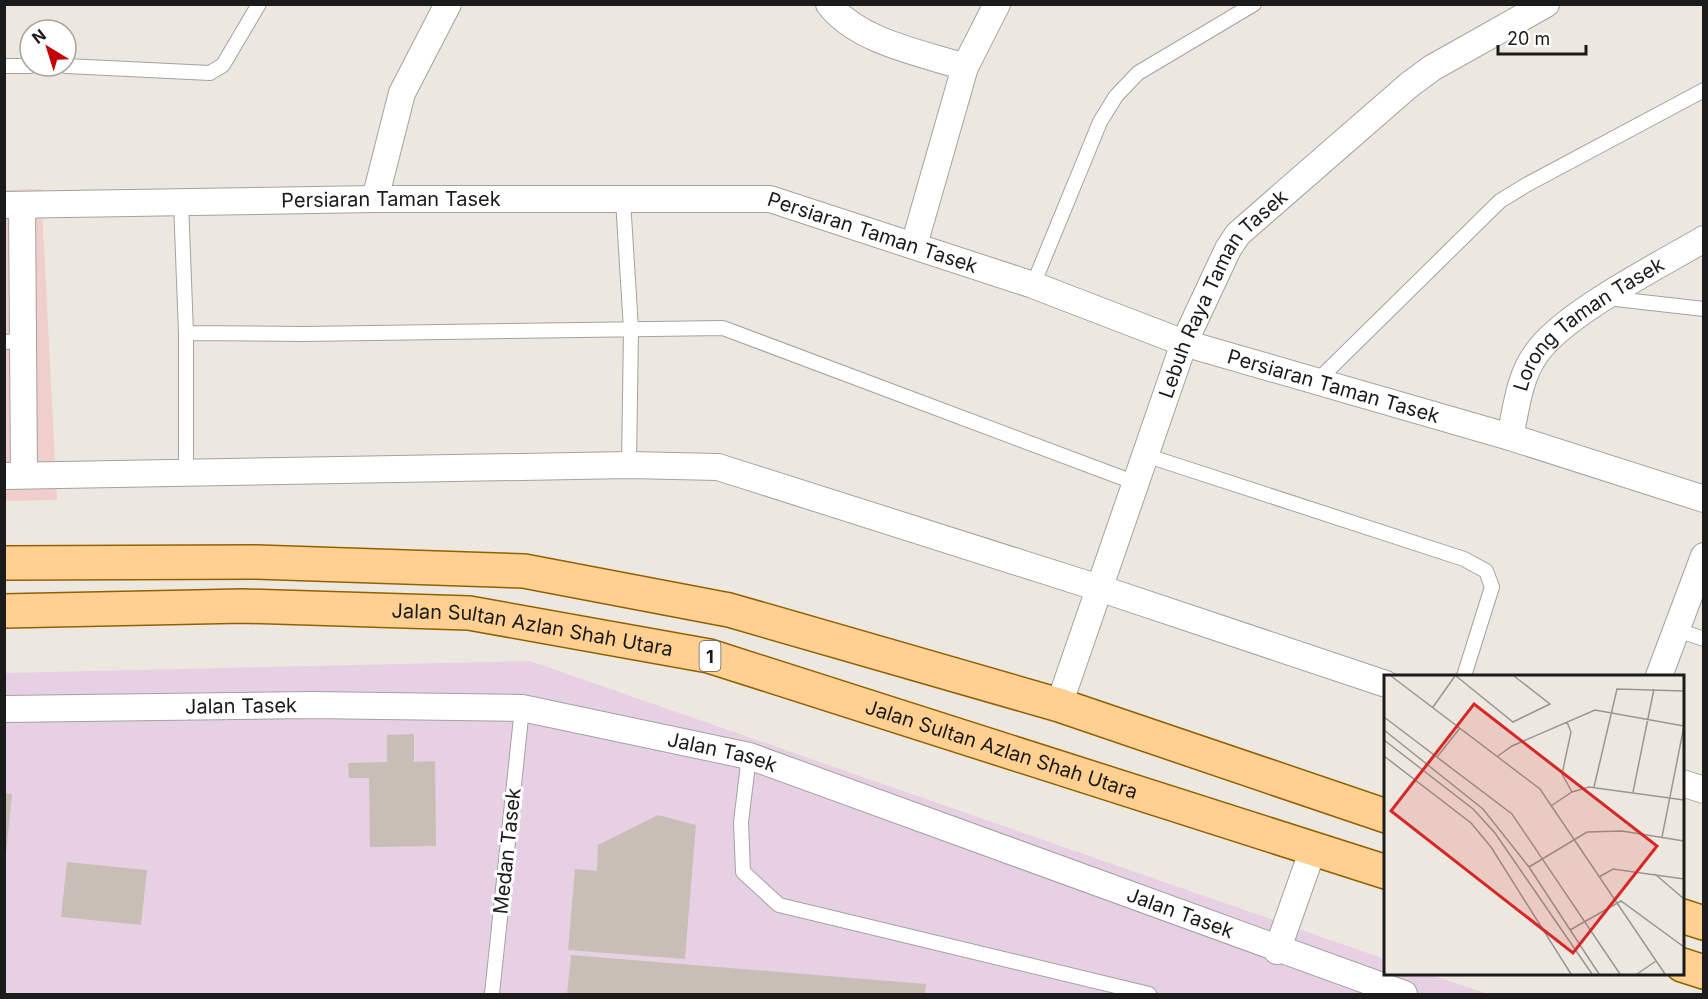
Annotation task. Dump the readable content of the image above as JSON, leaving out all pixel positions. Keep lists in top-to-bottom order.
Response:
{
  "streets": {
    "main road": ["Jalan Sultan Azlan Shah Utara", "1"],
    "street": [
      "Persiaran Taman Tasek",
      "Lebuh Raya Taman Tasek",
      "Lorong Taman Tasek",
      "Jalan Tasek"
    ],
    "lane": ["Medan Tasek"]
  },
  "crossings": [
    ["Persiaran Taman Tasek", "Lebuh Raya Taman Tasek"],
    ["Persiaran Taman Tasek", "Lorong Taman Tasek"],
    ["Jalan Tasek", "Medan Tasek"]
  ],
  "scale_bar": "20 m",
  "north": "top left"
}
